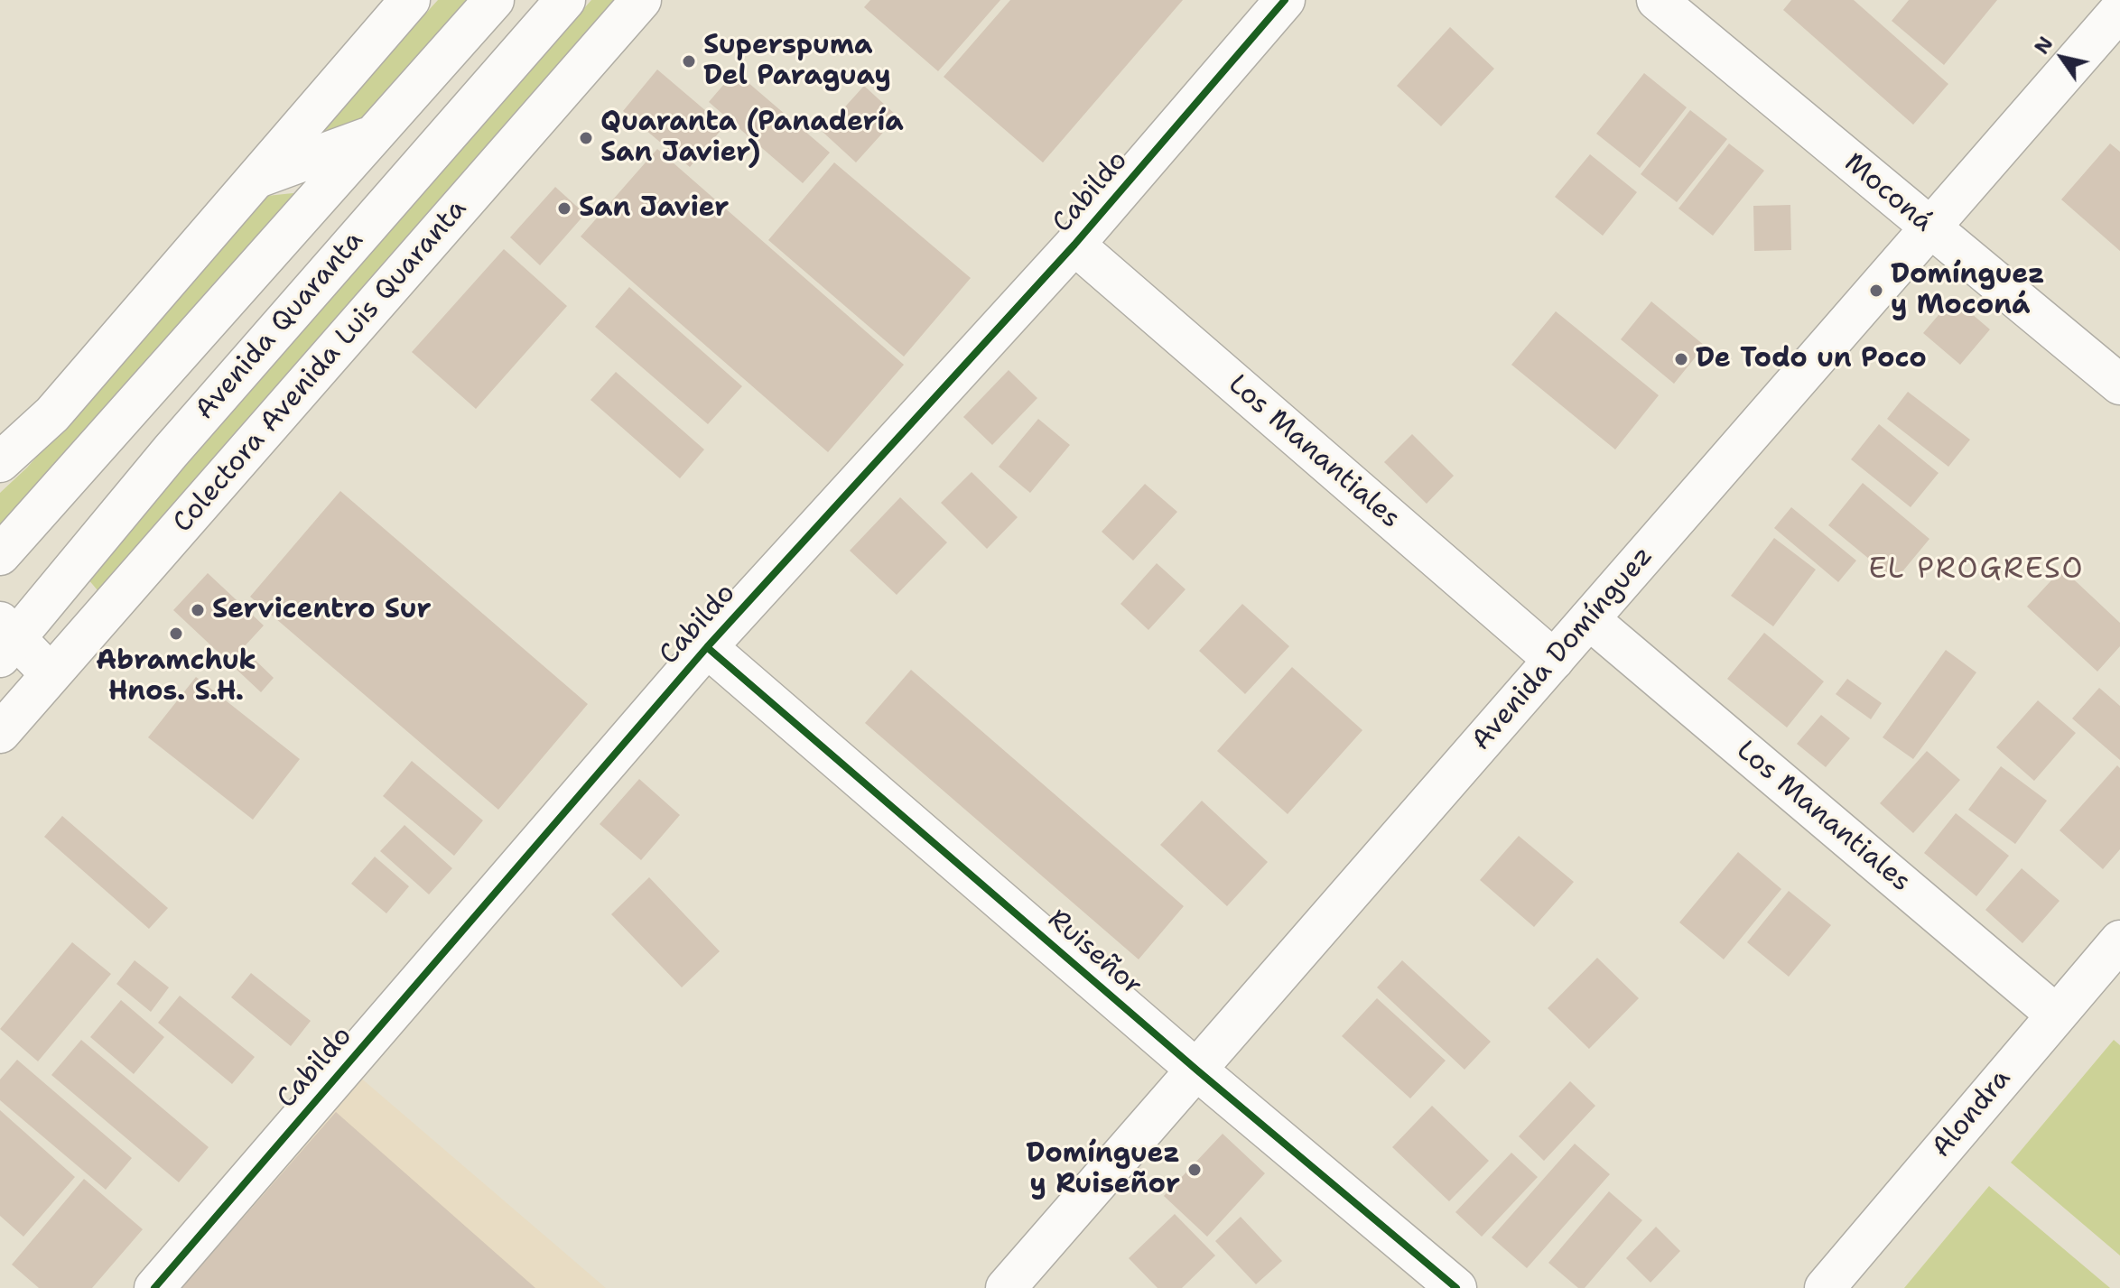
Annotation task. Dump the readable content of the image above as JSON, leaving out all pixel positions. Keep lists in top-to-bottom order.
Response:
{
  "streets": {
    "main road": [
      "Cabildo",
      "Moconá",
      "Avenida Quaranta",
      "Colectora Avenida Luis Quaranta",
      "Los Manantiales",
      "Avenida Domínguez",
      "Ruiseñor",
      "Alondra"
    ]
  },
  "crossings": [
    ["Cabildo", "Los Manantiales"],
    ["Cabildo", "Ruiseñor"],
    ["Moconá", "Avenida Domínguez"],
    ["Los Manantiales", "Avenida Domínguez"],
    ["Los Manantiales", "Alondra"],
    ["Avenida Domínguez", "Ruiseñor"]
  ],
  "districts": ["EL PROGRESO"],
  "places": [
    "Superspuma Del Paraguay",
    "Quaranta (Panadería San Javier)",
    "San Javier",
    "Domínguez y Moconá",
    "De Todo un Poco",
    "Servicentro Sur",
    "Abramchuk Hnos. S.H.",
    "Domínguez y Ruiseñor"
  ],
  "north": "top left"
}
